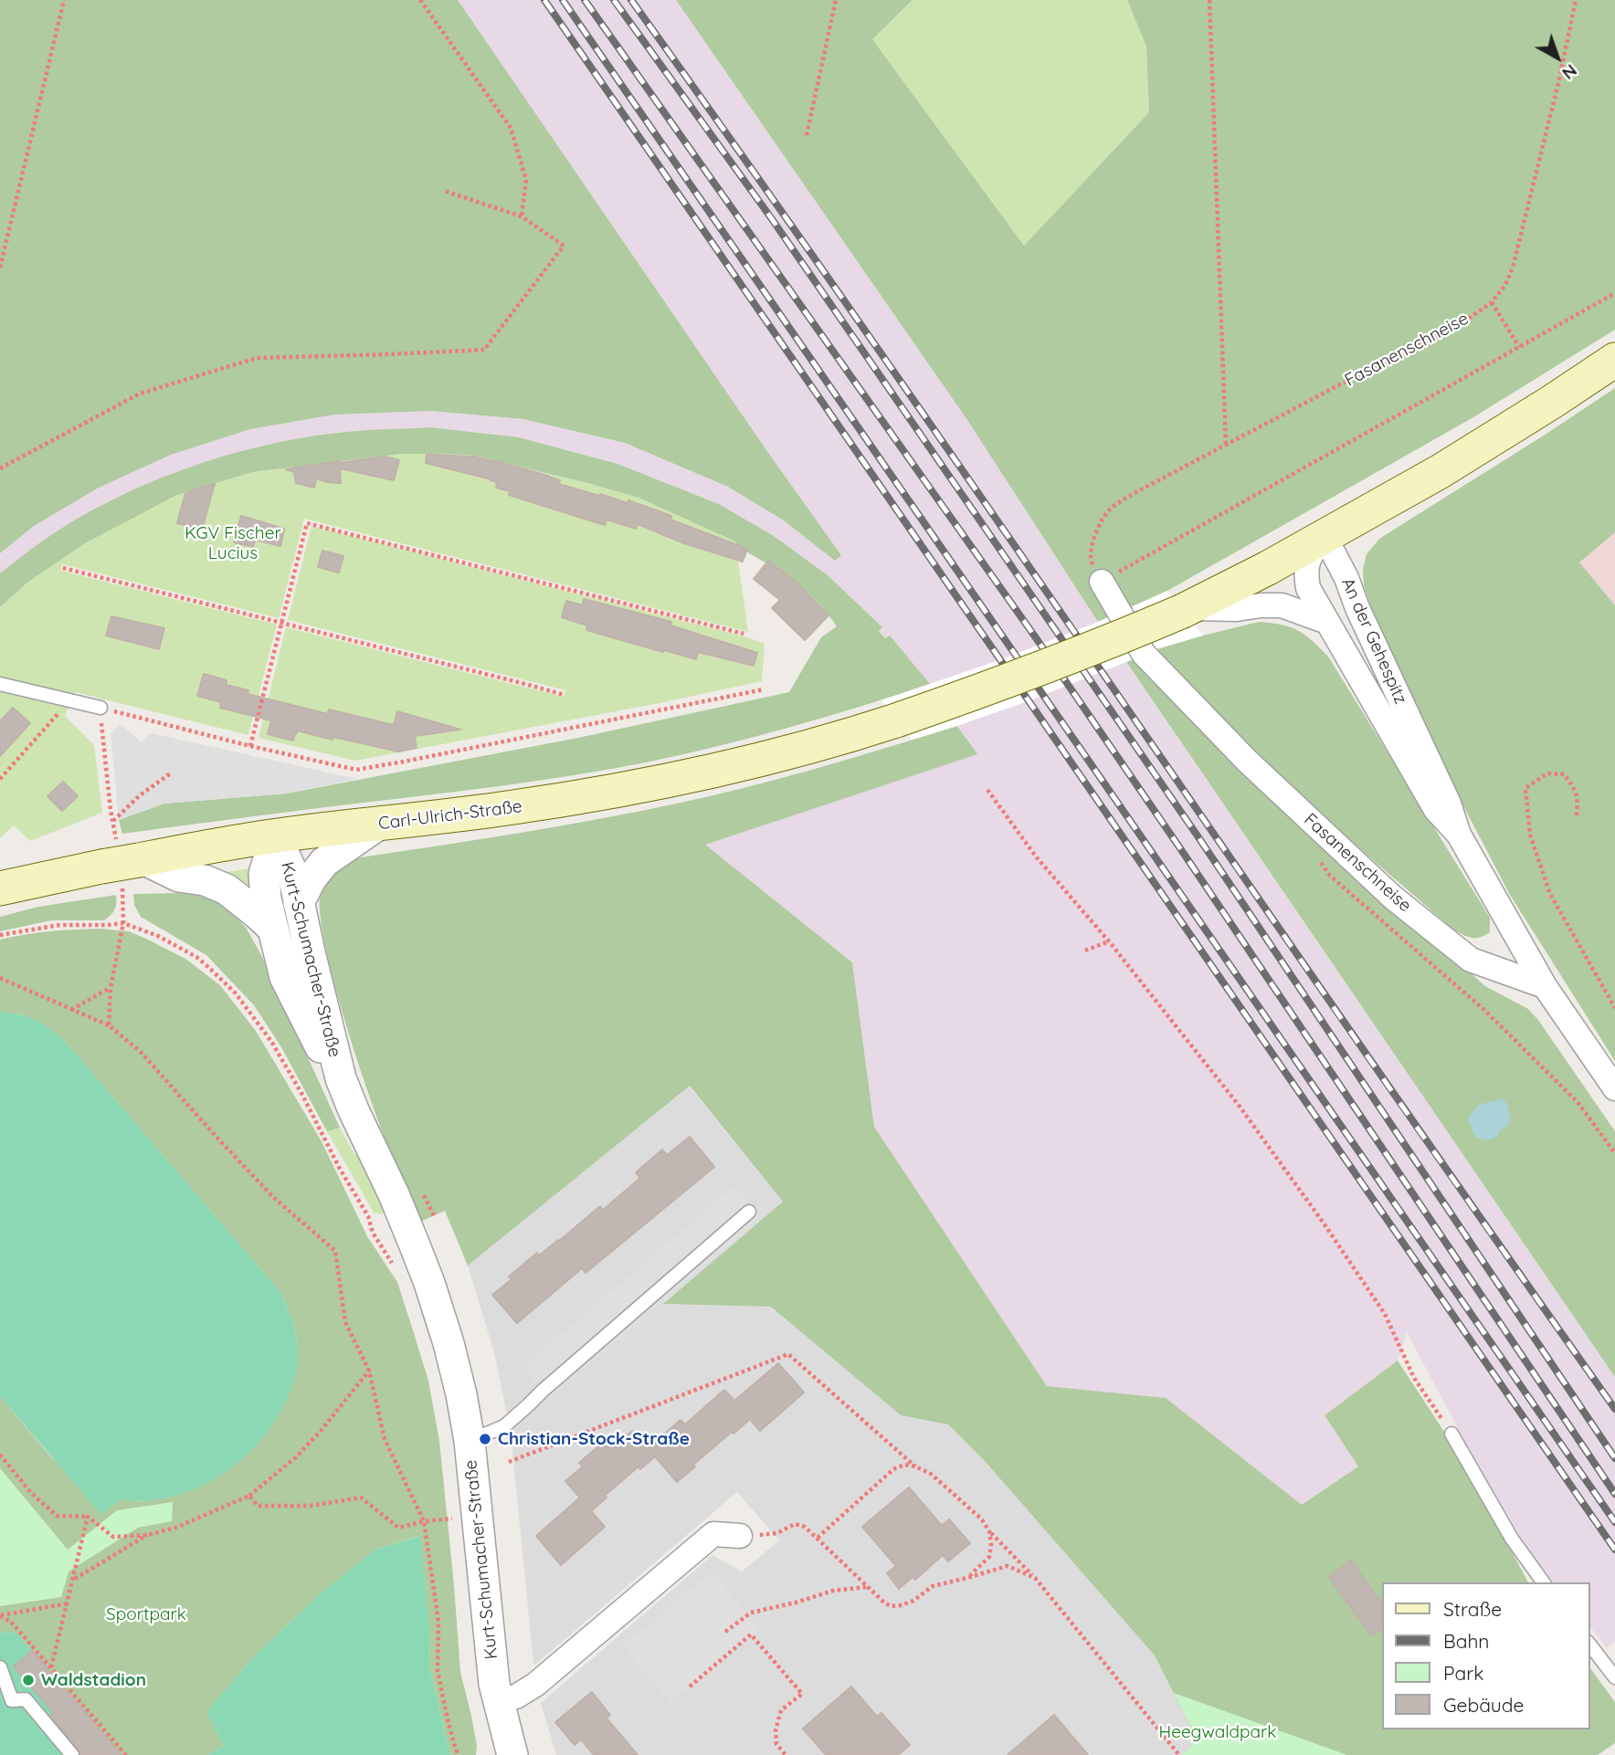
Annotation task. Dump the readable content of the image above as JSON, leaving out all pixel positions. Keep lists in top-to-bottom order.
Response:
{
  "streets": {
    "main road": ["Carl-Ulrich-Straße"],
    "street": ["Fasanenschneise", "An der Gehespitz", "Kurt-Schumacher-Straße"]
  },
  "crossings": [
    ["Fasanenschneise", "An der Gehespitz"],
    ["An der Gehespitz", "Carl-Ulrich-Straße"],
    ["Carl-Ulrich-Straße", "Kurt-Schumacher-Straße"]
  ],
  "parks": ["KGV Fischer Lucius", "Sportpark", "Heegwaldpark"],
  "places": ["Christian-Stock-Straße", "Waldstadion"],
  "legend": [
    "Straße",
    "Bahn",
    "Park",
    "Gebäude"
  ],
  "north": "bottom right"
}
